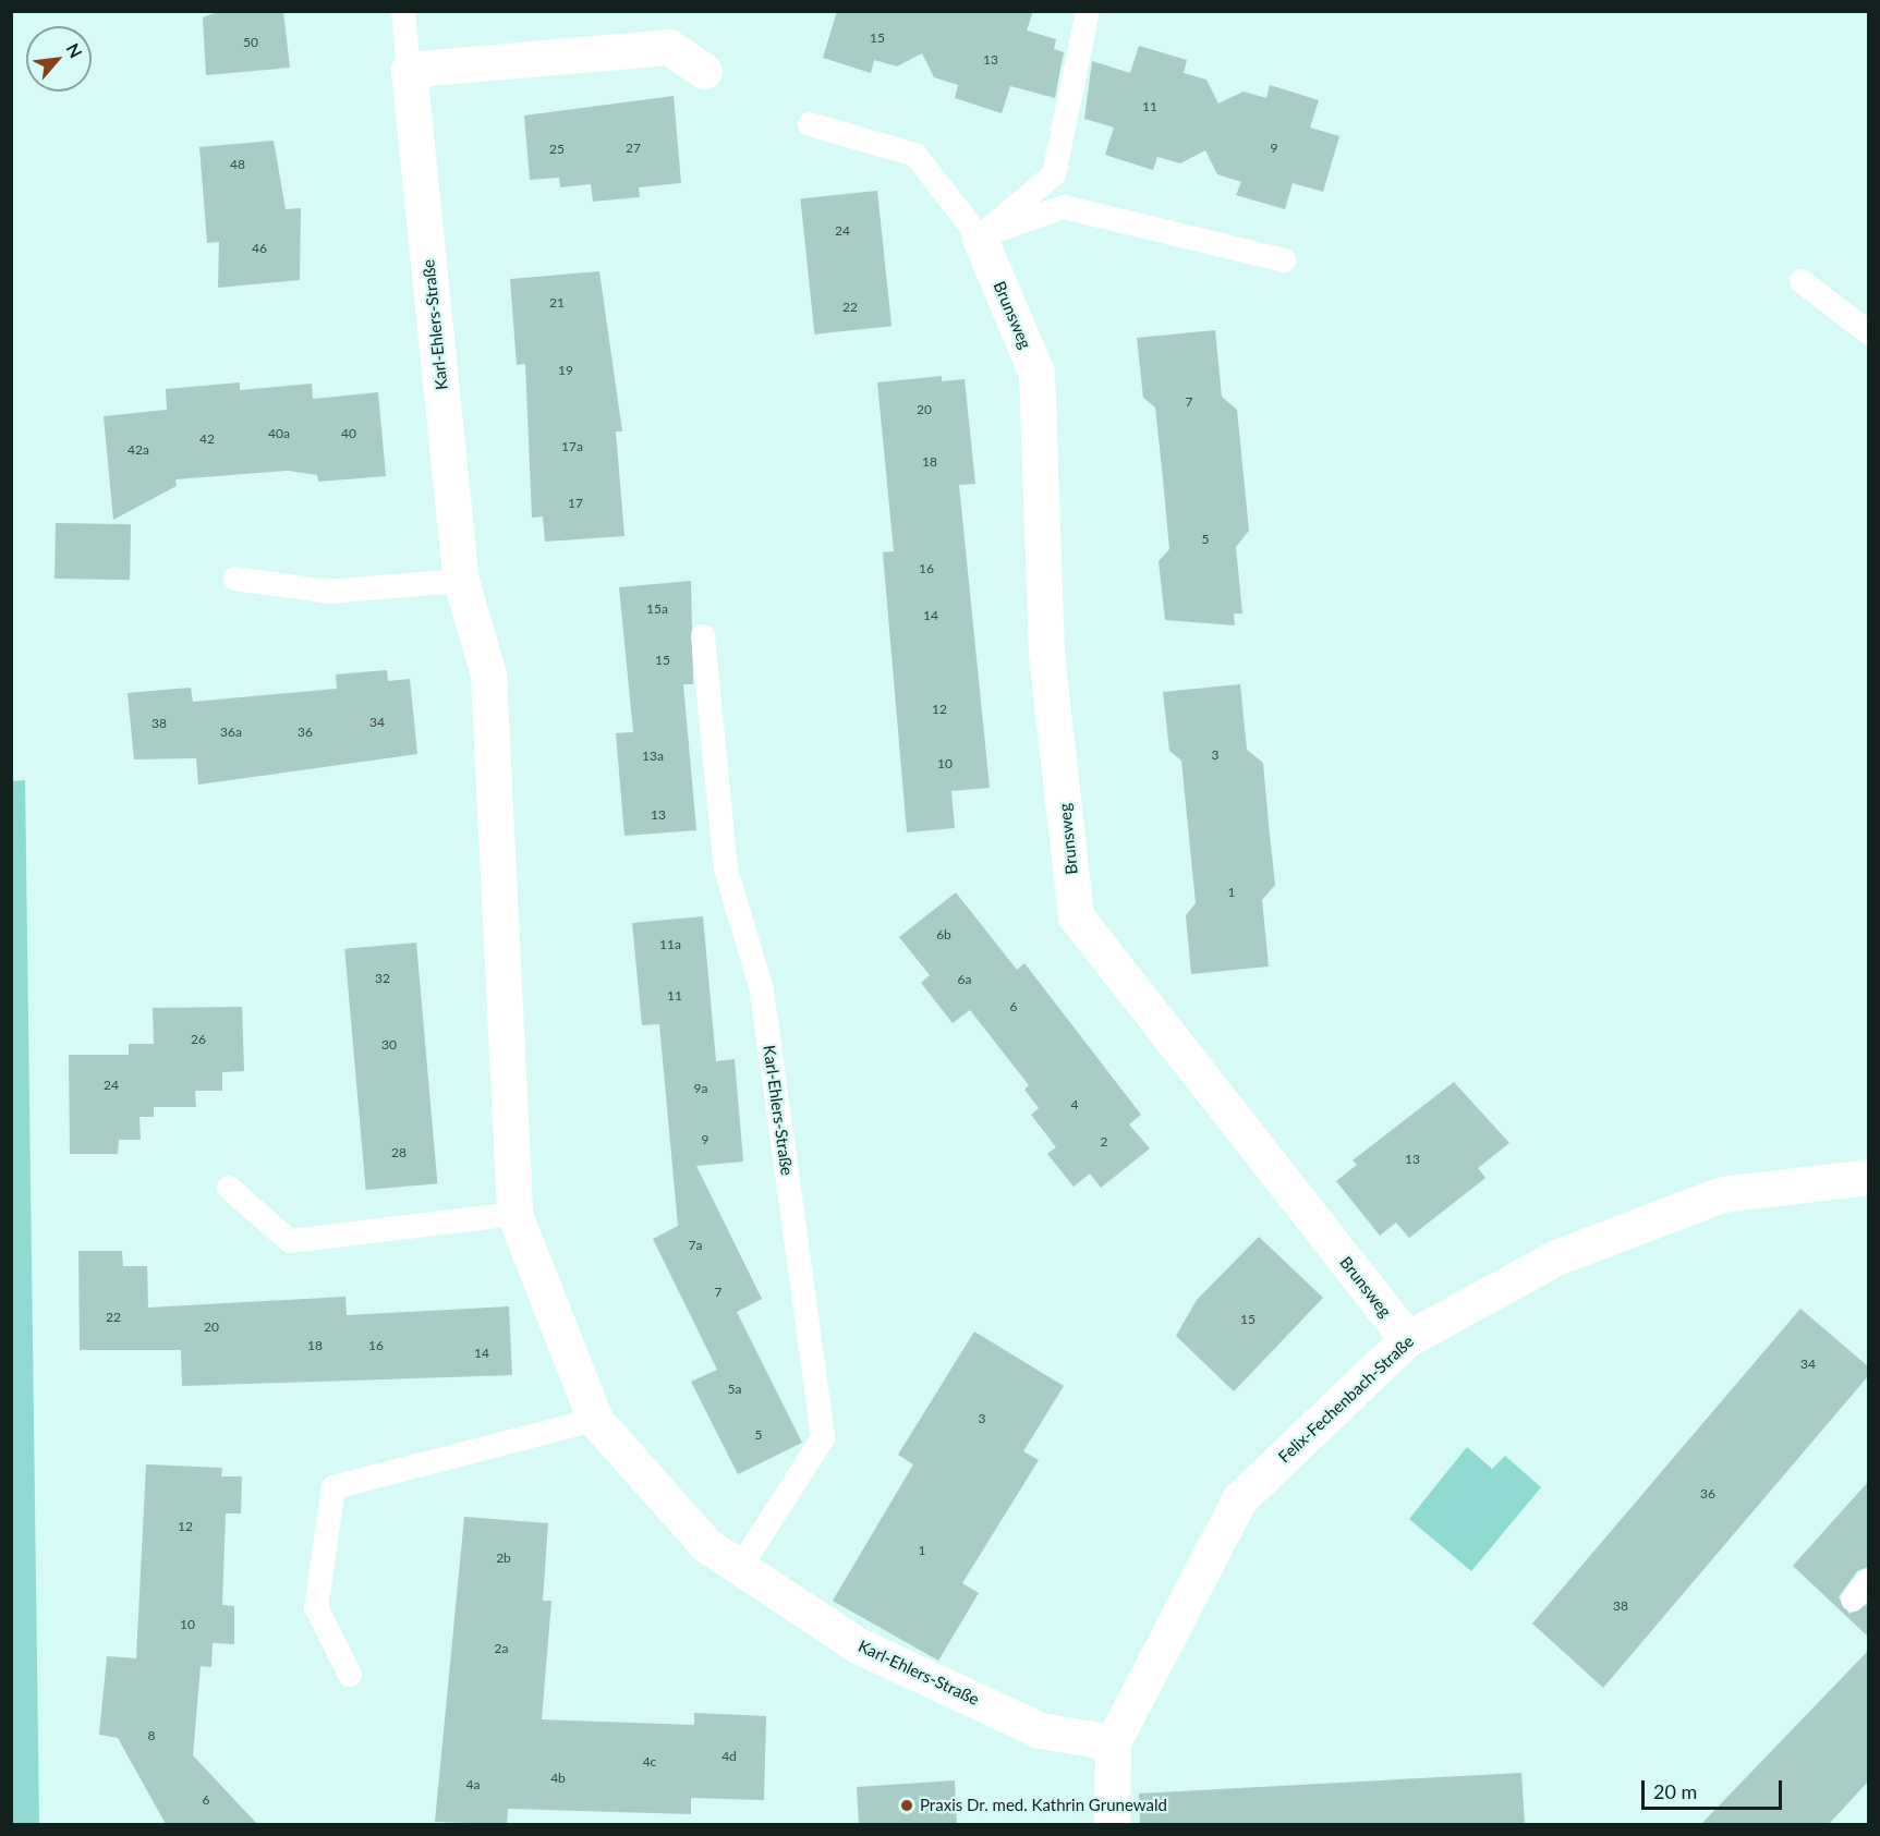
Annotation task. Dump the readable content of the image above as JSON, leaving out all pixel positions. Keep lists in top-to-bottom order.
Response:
{
  "streets": {
    "street": ["Brunsweg", "Karl-Ehlers-Straße", "Felix-Fechenbach-Straße"]
  },
  "crossings": [
    ["Brunsweg", "Felix-Fechenbach-Straße"],
    ["Karl-Ehlers-Straße", "Felix-Fechenbach-Straße"]
  ],
  "places": ["Praxis Dr. med. Kathrin Grunewald"],
  "house_numbers": [
    "15",
    "50",
    "13",
    "11",
    "27",
    "9",
    "25",
    "48",
    "24",
    "46",
    "21",
    "22",
    "19",
    "7",
    "20",
    "40a",
    "40",
    "42",
    "17a",
    "42a",
    "18",
    "17",
    "5",
    "16",
    "15a",
    "14",
    "15",
    "12",
    "34",
    "38",
    "36a",
    "36",
    "3",
    "13a",
    "10",
    "13",
    "1",
    "6b",
    "11a",
    "32",
    "6a",
    "11",
    "6",
    "26",
    "30",
    "24",
    "9a",
    "4",
    "9",
    "2",
    "28",
    "13",
    "7a",
    "7",
    "22",
    "15",
    "20",
    "18",
    "16",
    "14",
    "34",
    "5a",
    "3",
    "5",
    "36",
    "12",
    "1",
    "2b",
    "38",
    "10",
    "2a",
    "8",
    "4d",
    "4c",
    "4b",
    "4a",
    "6"
  ],
  "scale_bar": "20 m",
  "north": "top right"
}
